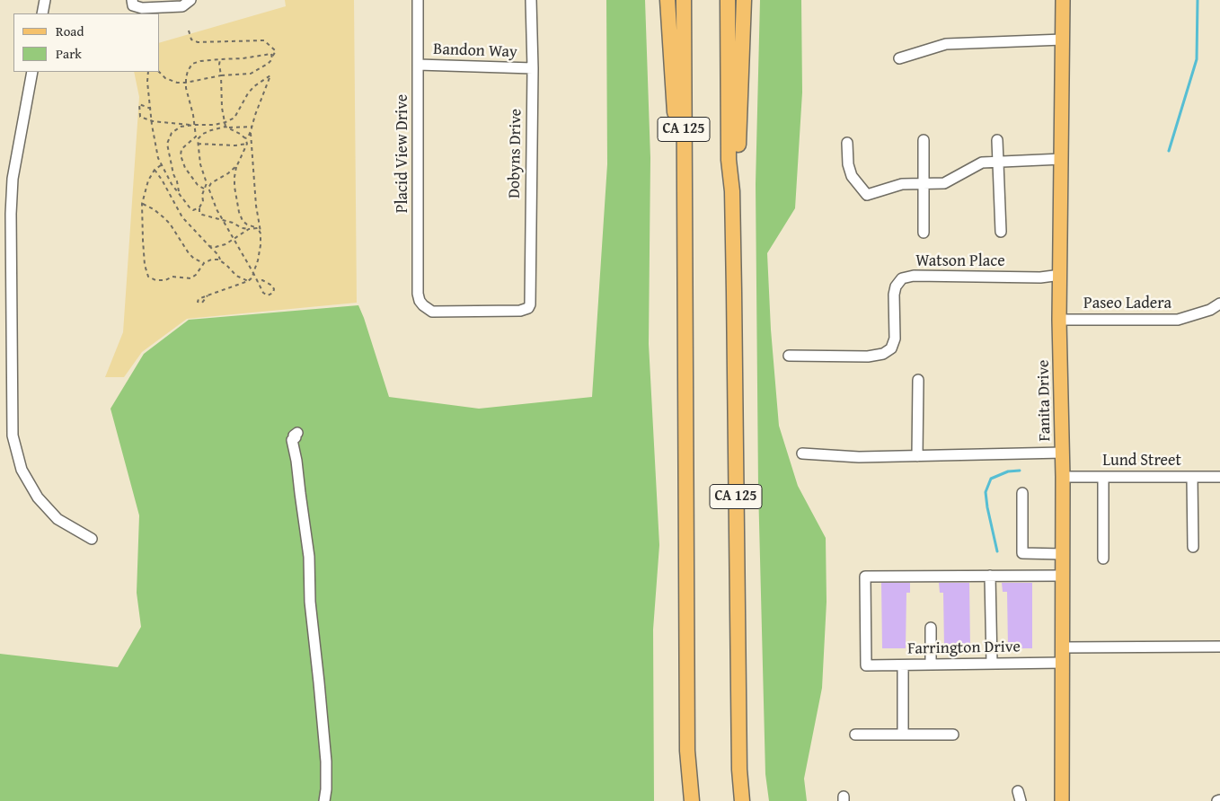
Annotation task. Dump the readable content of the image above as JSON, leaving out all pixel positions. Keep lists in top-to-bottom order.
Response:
{
  "streets": {
    "highway": ["CA 125"],
    "main road": ["Fanita Drive"],
    "street": [
      "Bandon Way",
      "Placid View Drive",
      "Dobyns Drive",
      "Watson Place",
      "Paseo Ladera",
      "Lund Street",
      "Farrington Drive"
    ]
  },
  "crossings": [
    ["Bandon Way", "Placid View Drive"],
    ["Bandon Way", "Dobyns Drive"],
    ["Placid View Drive", "Dobyns Drive"],
    ["Watson Place", "Fanita Drive"],
    ["Paseo Ladera", "Fanita Drive"],
    ["Fanita Drive", "Lund Street"],
    ["Fanita Drive", "Farrington Drive"]
  ],
  "legend": ["Road", "Park"]
}
